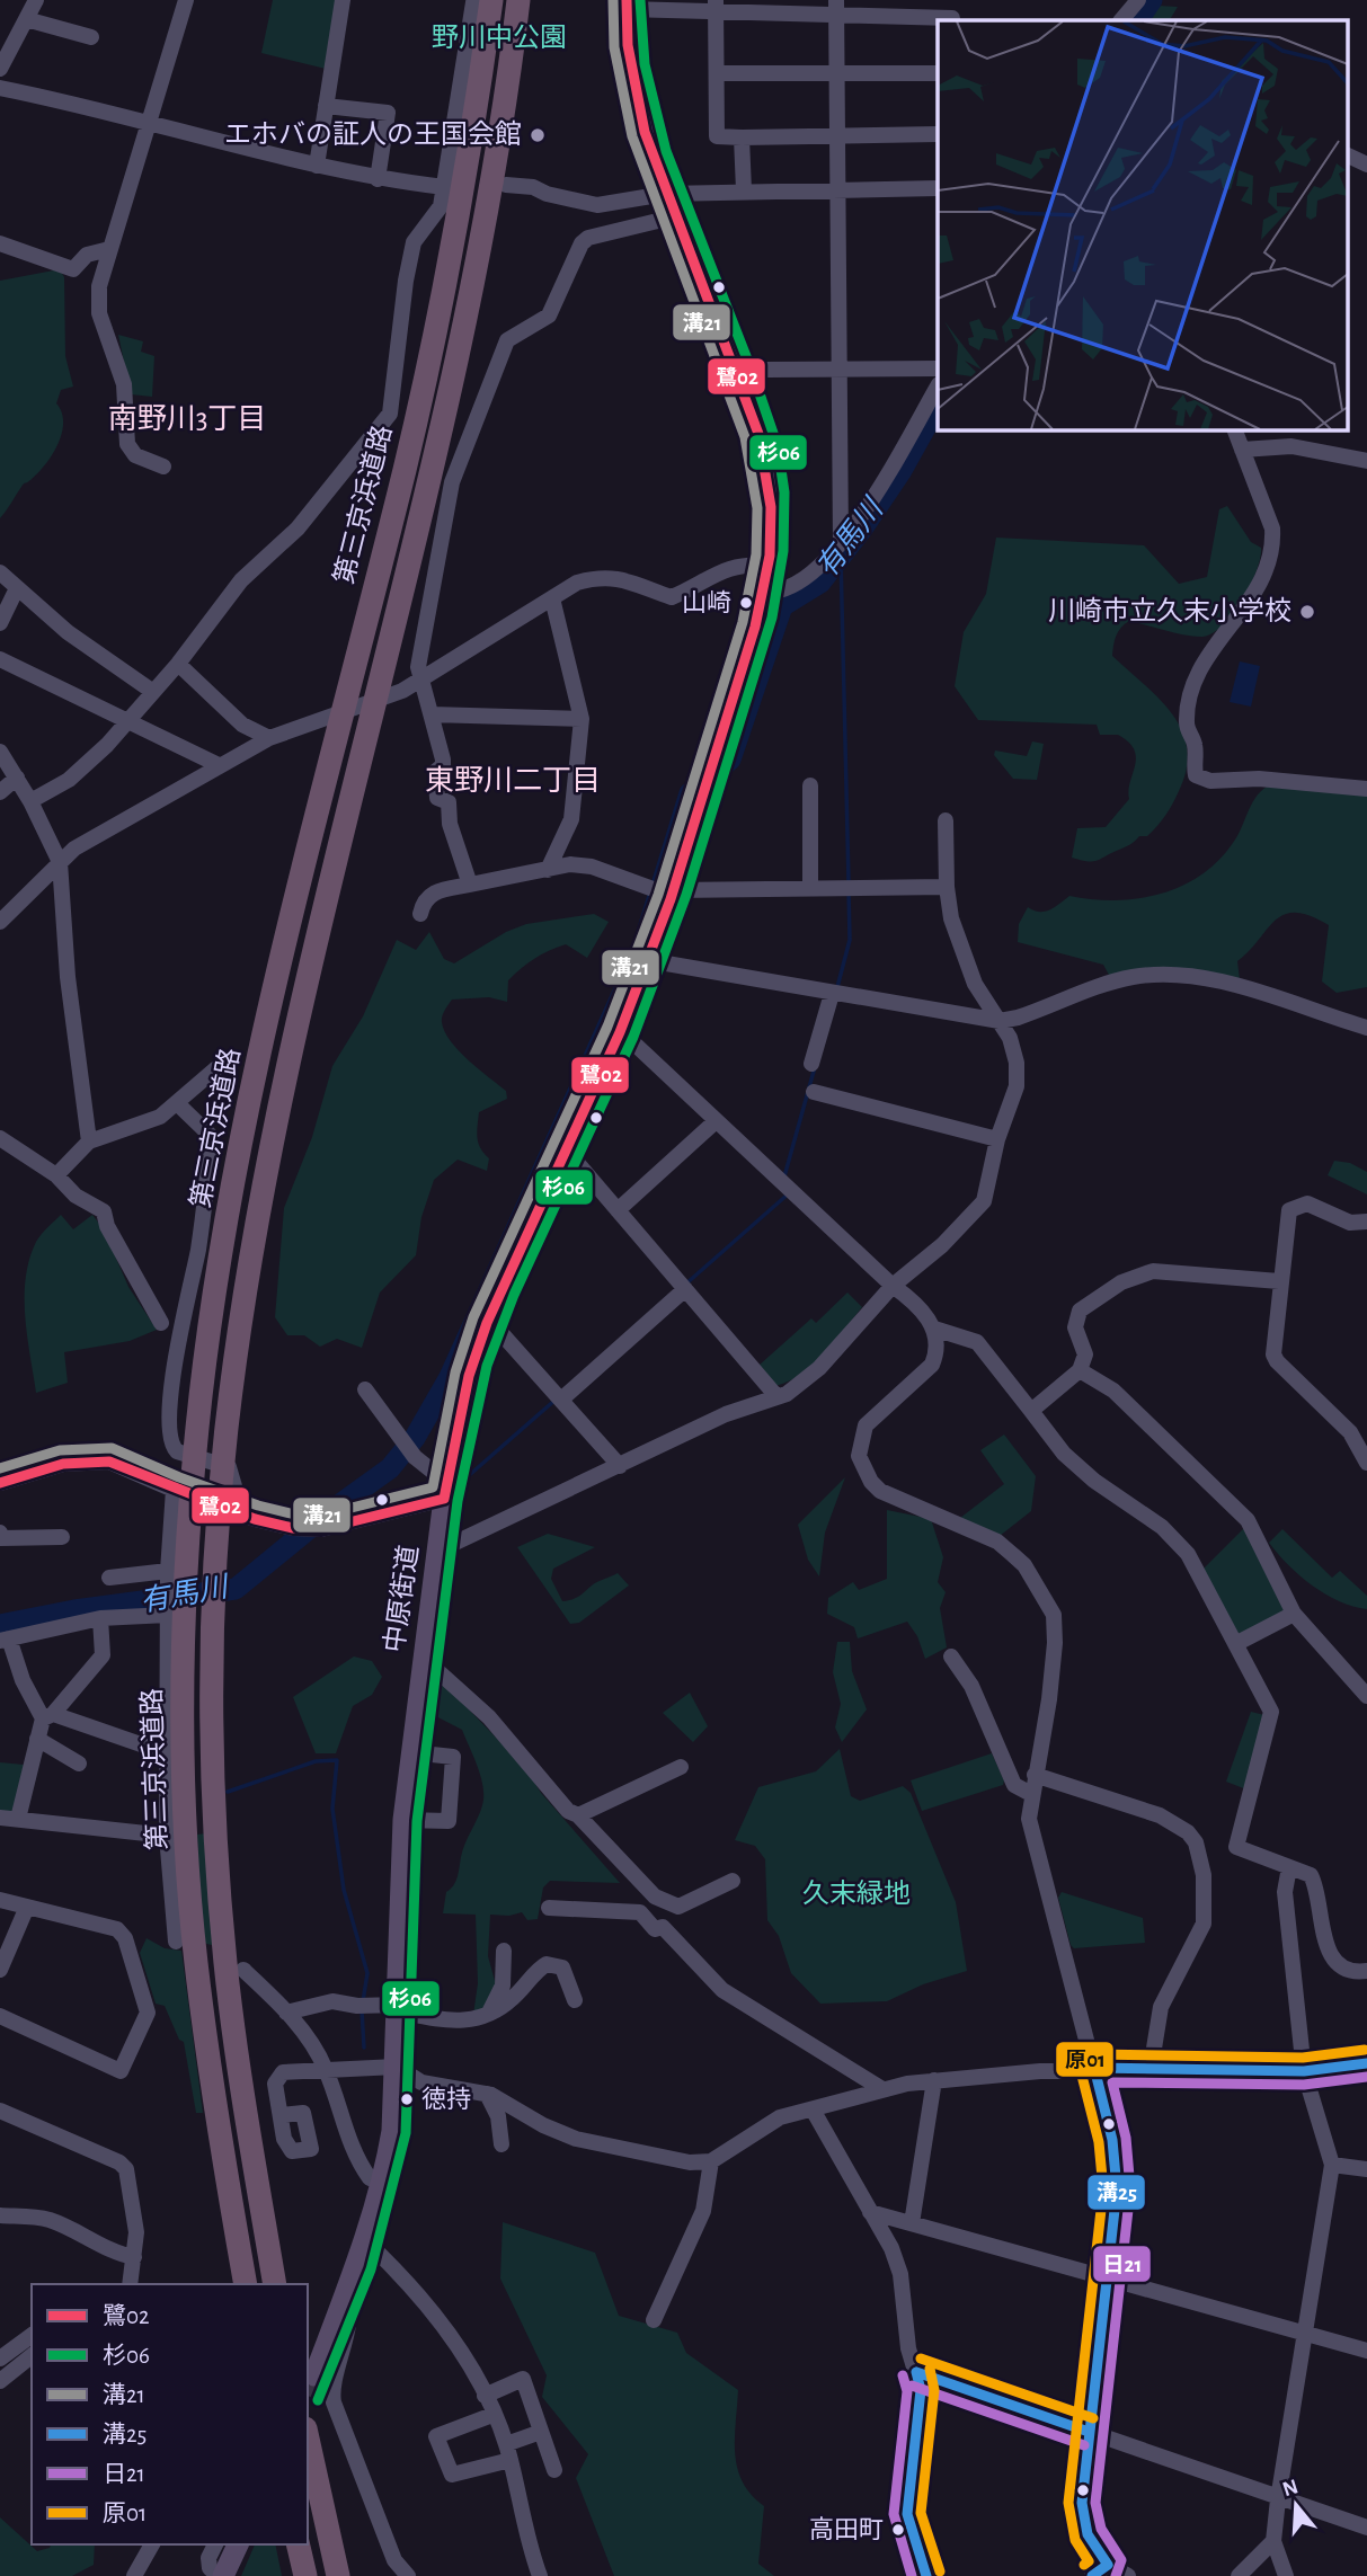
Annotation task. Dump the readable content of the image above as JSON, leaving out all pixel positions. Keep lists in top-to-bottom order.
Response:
{
  "streets": {
    "highway": ["第三京浜道路"],
    "main road": ["中原街道"]
  },
  "districts": ["南野川3丁目", "東野川二丁目"],
  "water": ["有馬川"],
  "parks": ["野川中公園", "久末緑地"],
  "places": [
    "エホバの証人の王国会館",
    "山崎",
    "川崎市立久末小学校",
    "徳持",
    "高田町"
  ],
  "lines": [
    "transit line 鷺02",
    "transit line 杉06",
    "transit line 溝21",
    "transit line 原01",
    "transit line 溝25",
    "transit line 日21"
  ],
  "legend": [
    "鷺02",
    "杉06",
    "溝21",
    "溝25",
    "日21",
    "原01"
  ],
  "north": "top"
}
